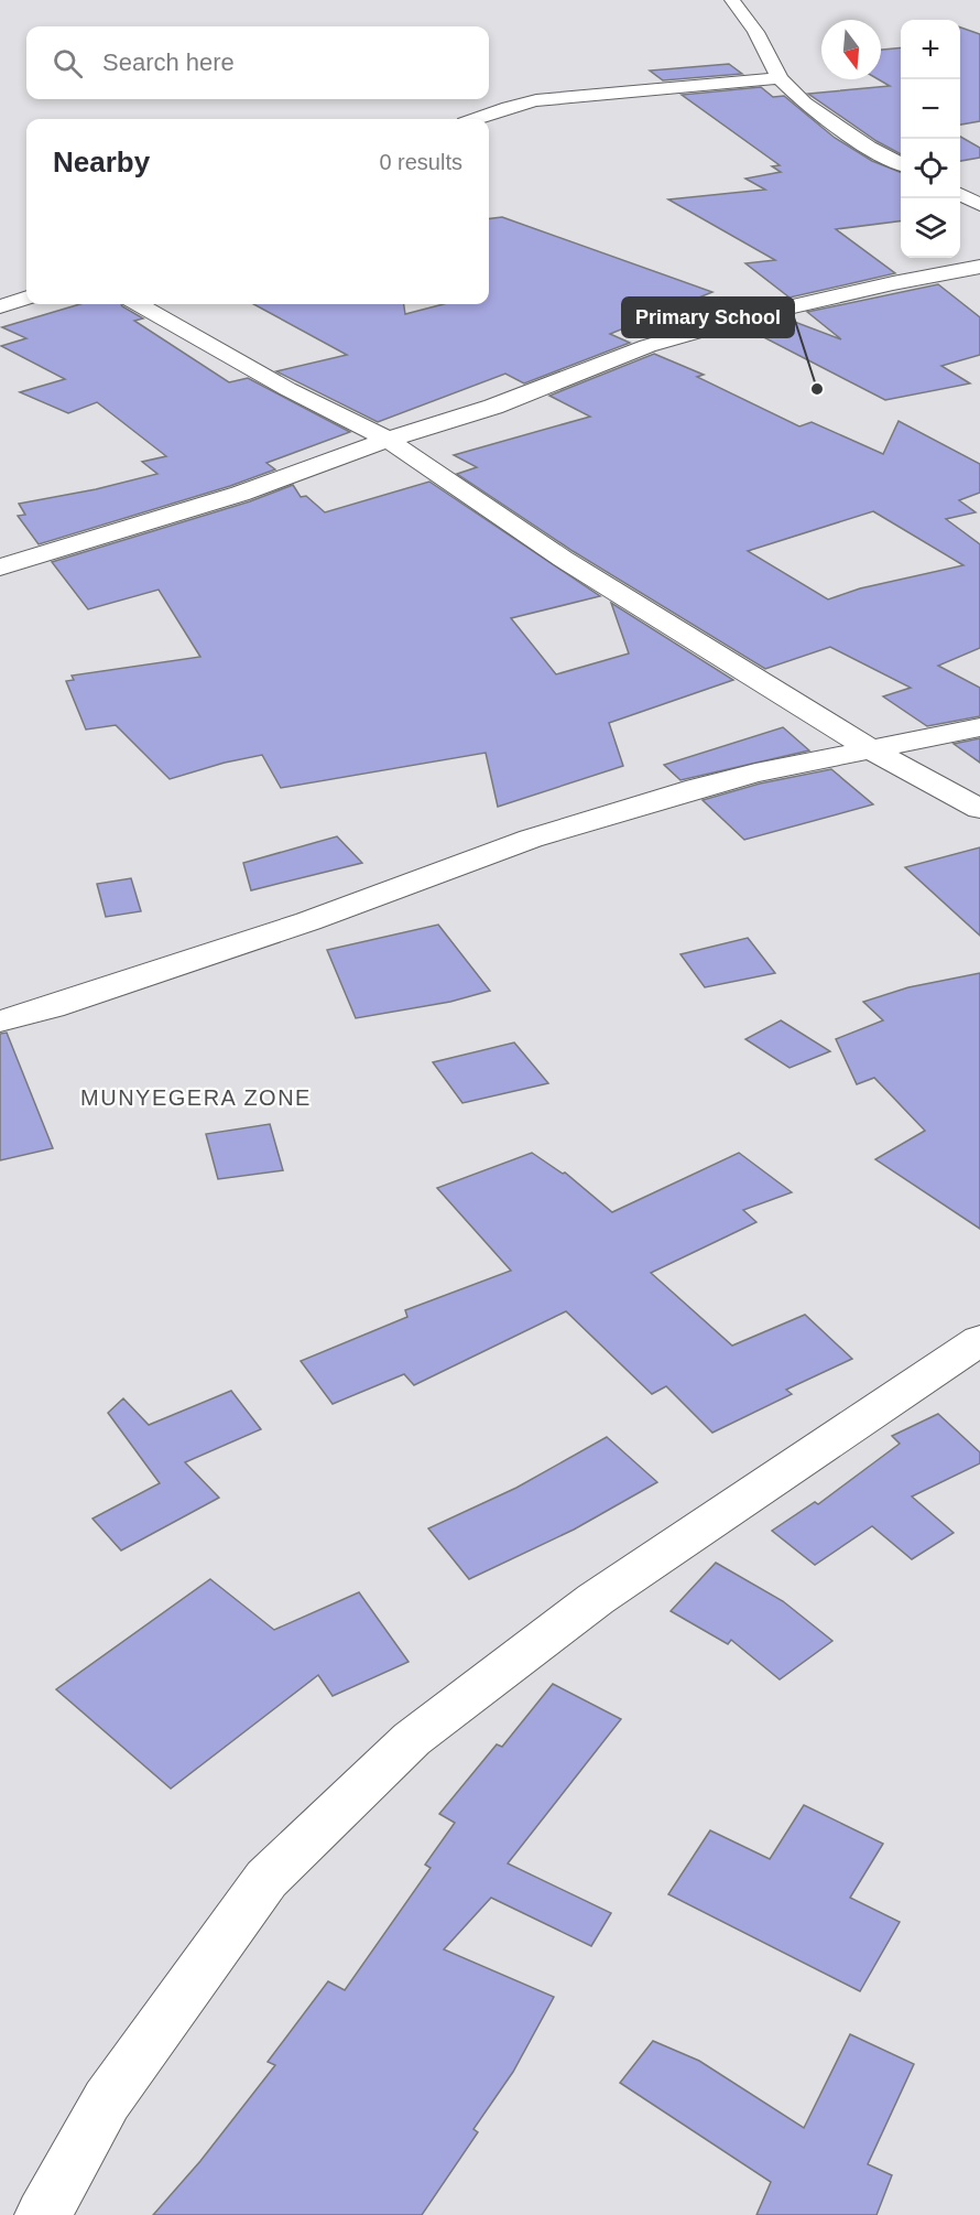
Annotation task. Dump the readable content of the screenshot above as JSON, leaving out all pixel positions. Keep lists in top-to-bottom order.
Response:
{
  "districts": ["MUNYEGERA ZONE"],
  "places": ["Primary School"],
  "north": "bottom",
  "page": {
    "map_buttons": ["+", "−"],
    "search": "Search here",
    "heading": ["Nearby", "0 results"]
  }
}
